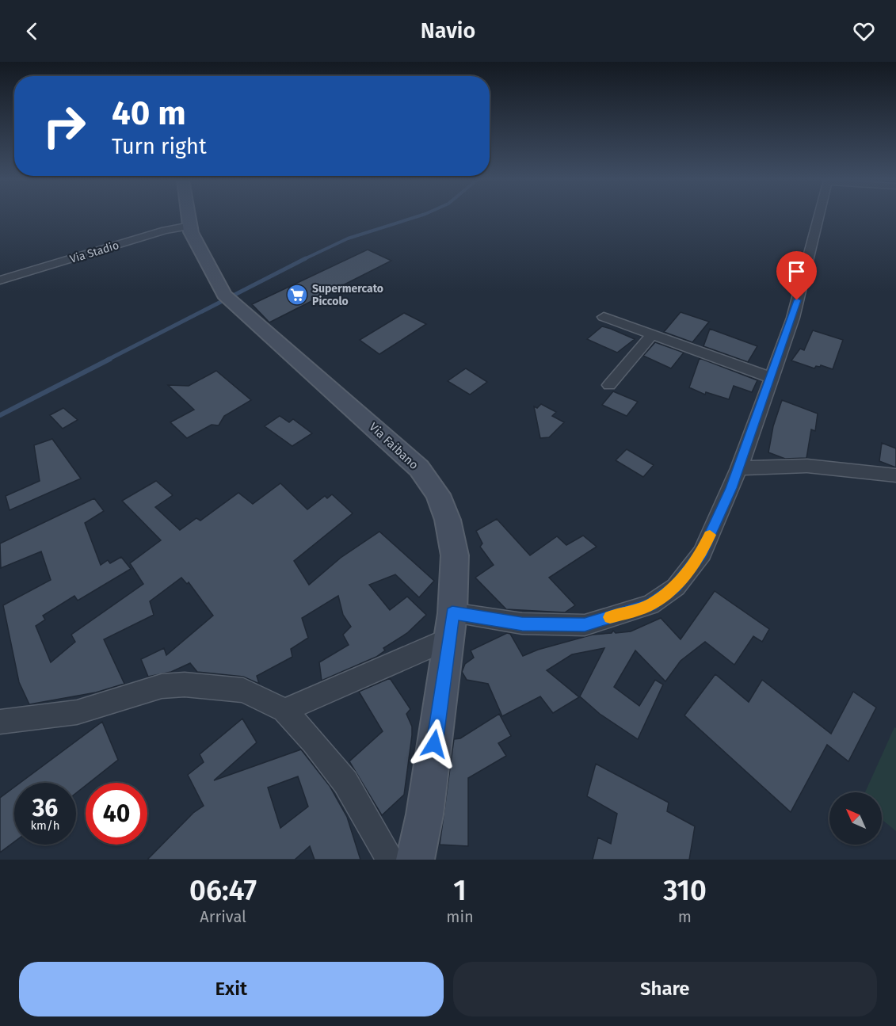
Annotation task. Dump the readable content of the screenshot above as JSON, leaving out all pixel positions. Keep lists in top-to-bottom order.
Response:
{
  "streets": {
    "street": ["Via Stadio", "Via Faibano"]
  },
  "crossings": [
    ["Via Stadio", "Via Faibano"]
  ],
  "places": {
    "supermarket": ["Supermercato Piccolo"]
  },
  "north": "top left",
  "page": {
    "header": "Navio",
    "turn": ["40 m", "Turn right"],
    "speed": "36 km/h",
    "limit": "40",
    "eta": [
      "06:47",
      "Arrival",
      "1",
      "min",
      "310",
      "m"
    ],
    "buttons": ["Exit", "Share"]
  }
}
